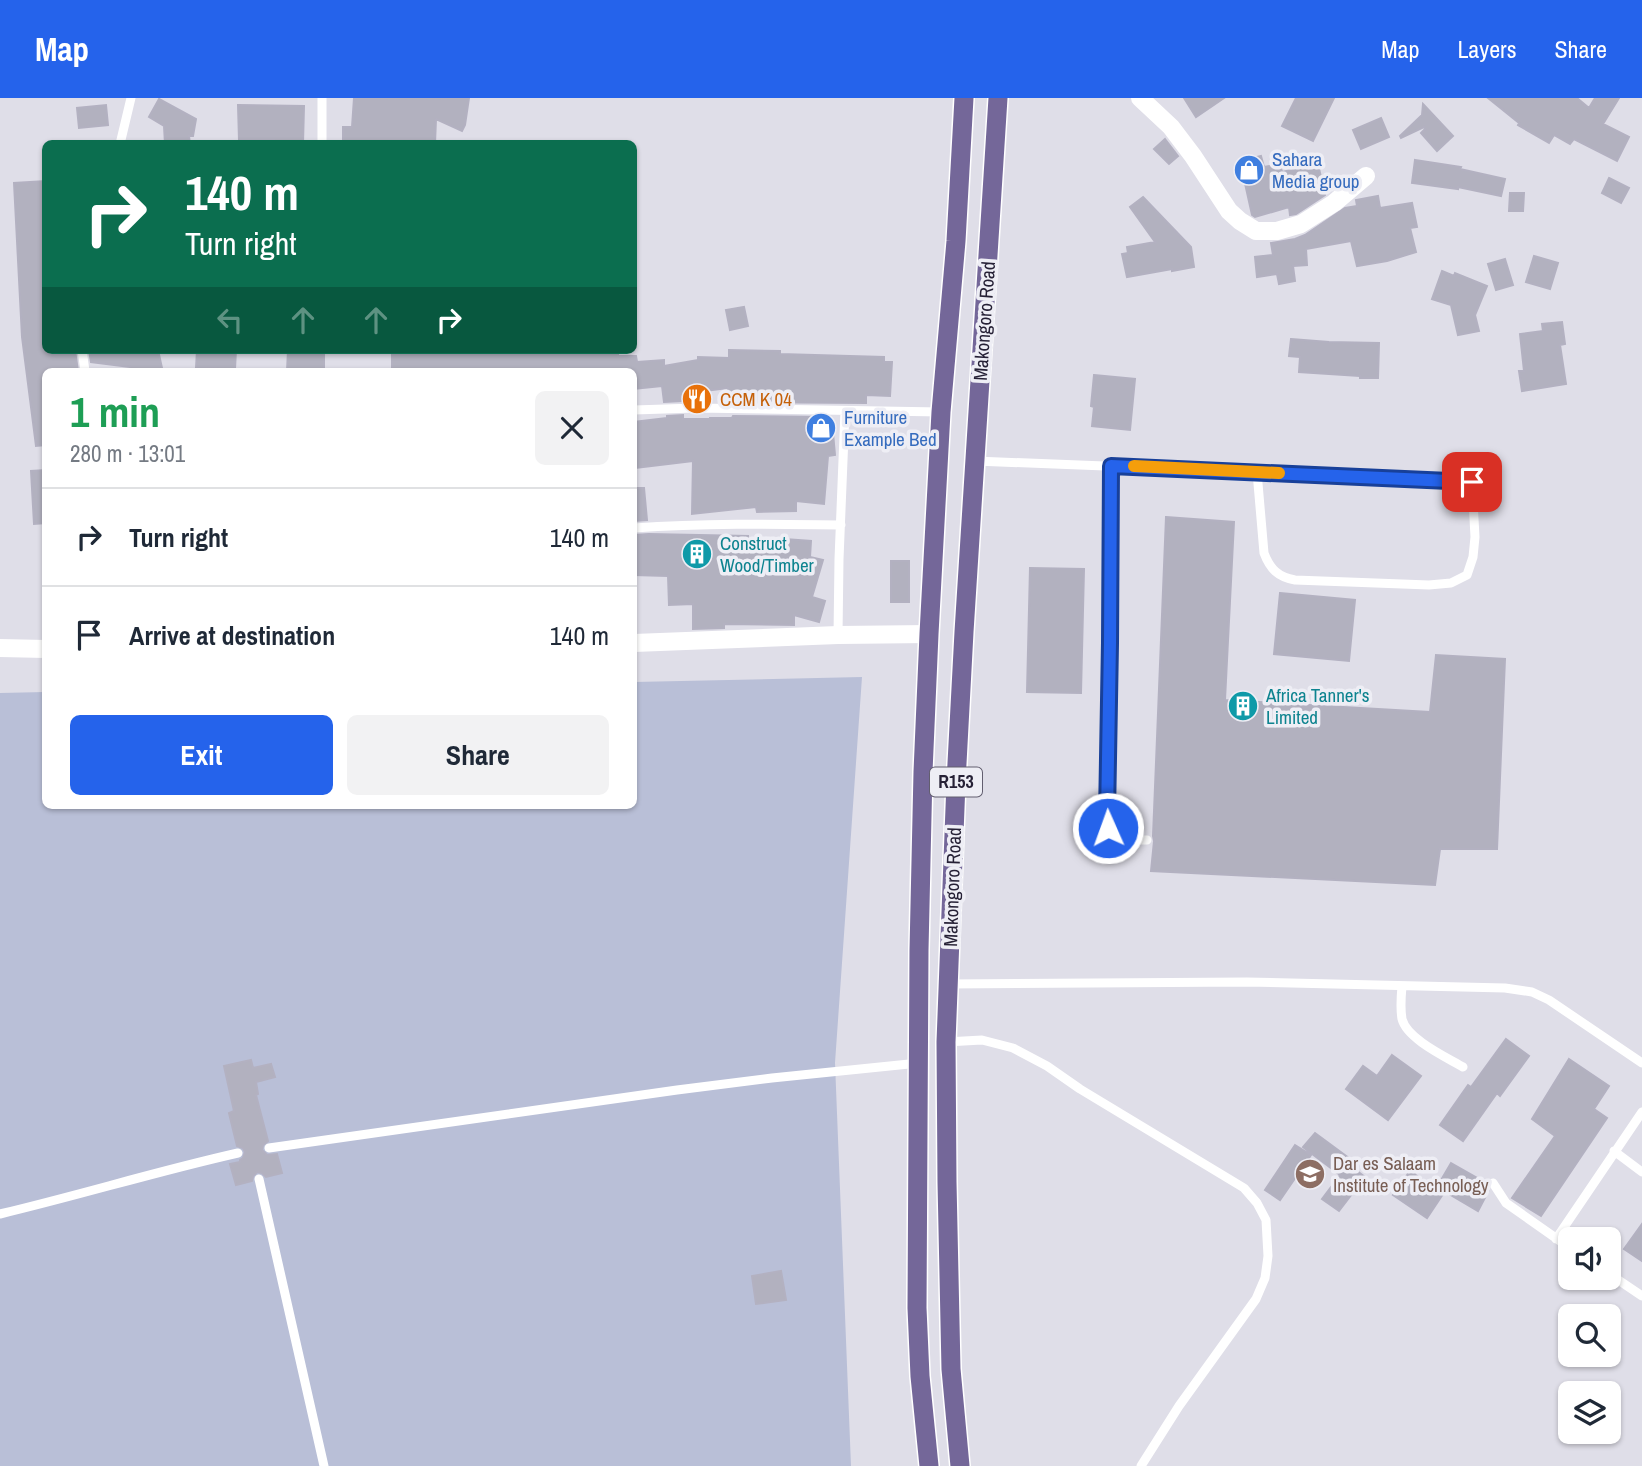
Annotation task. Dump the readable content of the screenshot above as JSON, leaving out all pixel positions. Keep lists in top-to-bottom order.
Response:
{
  "streets": {
    "main road": ["Makongoro Road", "R153"]
  },
  "places": {
    "shop": ["Sahara Media group", "Furniture Example Bed"],
    "restaurant": ["CCM K 04"],
    "building": ["Construct Wood/Timber", "Africa Tanner's Limited"],
    "school or university": ["Dar es Salaam Institute of Technology"]
  },
  "page": {
    "header": "Map",
    "nav": ["Map", "Layers", "Share"],
    "turn": ["140 m", "Turn right"],
    "heading": ["1 min", "280 m · 13:01"],
    "list": [
      {
        "name": "Turn right",
        "value": "140 m"
      },
      {
        "name": "Arrive at destination",
        "value": "140 m"
      }
    ],
    "buttons": ["Exit", "Share"]
  }
}
